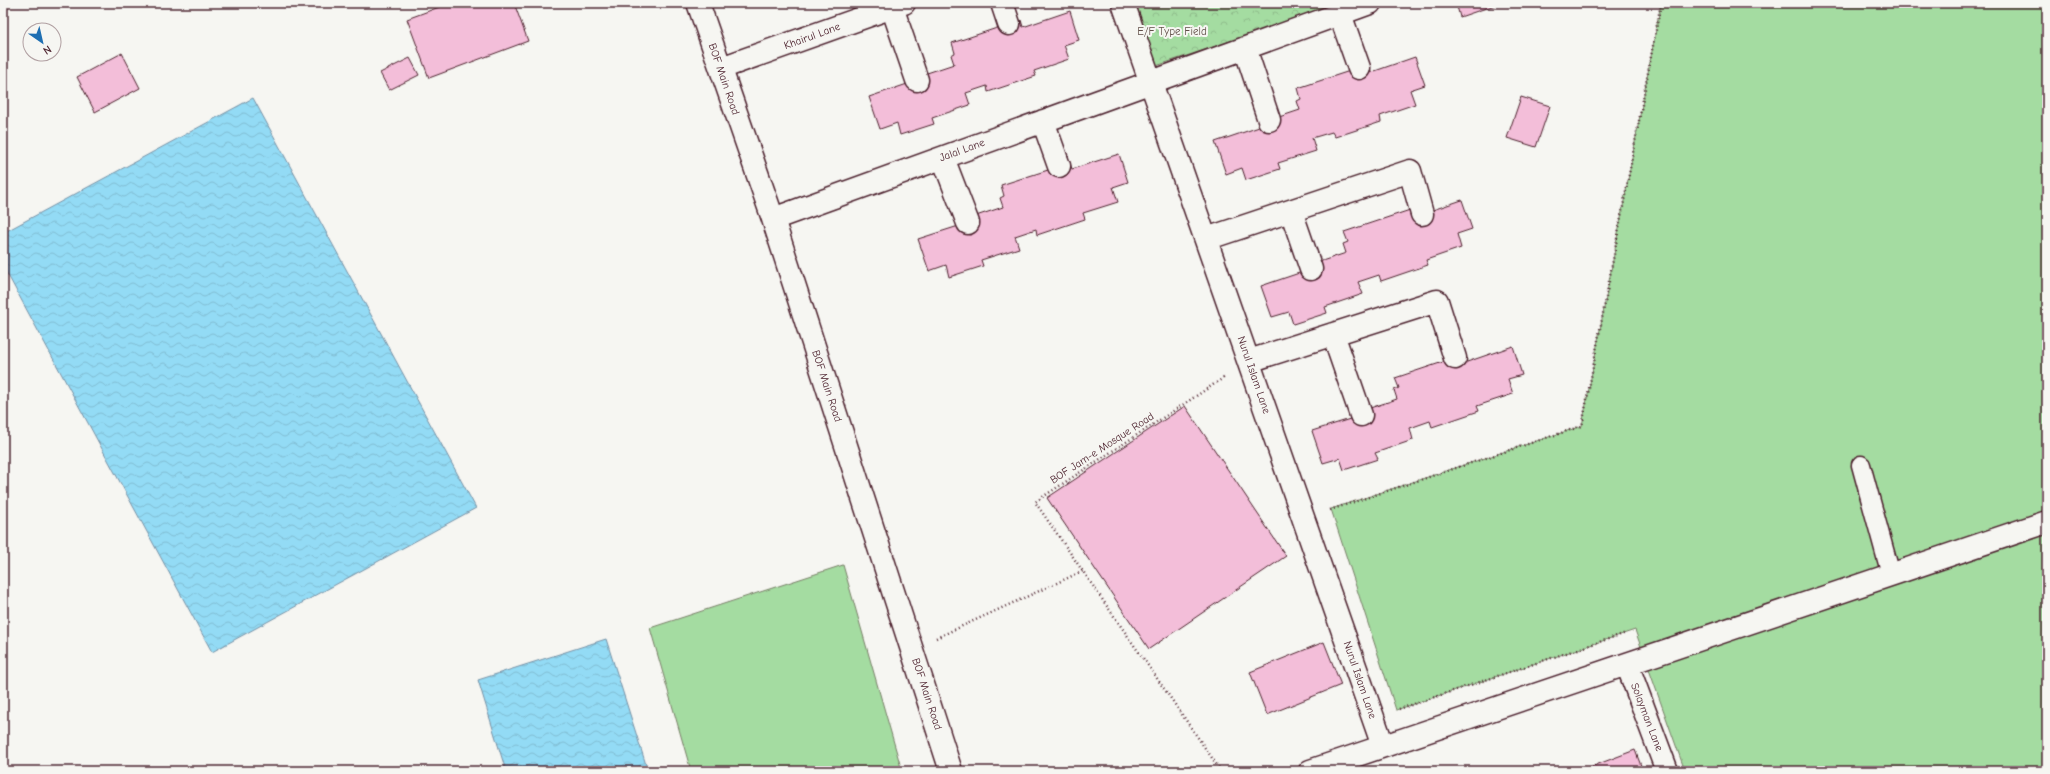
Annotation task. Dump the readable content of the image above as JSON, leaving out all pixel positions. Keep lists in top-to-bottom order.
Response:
{
  "streets": {
    "street": [
      "Khairul Lane",
      "BOF Main Road",
      "Jalal Lane",
      "Nurul Islam Lane",
      "Solayman Lane"
    ],
    "path": ["BOF Jam-e Mosque Road"]
  },
  "crossings": [
    ["Khairul Lane", "BOF Main Road"],
    ["BOF Main Road", "Jalal Lane"],
    ["Jalal Lane", "Nurul Islam Lane"],
    ["Nurul Islam Lane", "BOF Jam-e Mosque Road"]
  ],
  "parks": ["E/F Type Field"],
  "north": "bottom right"
}
